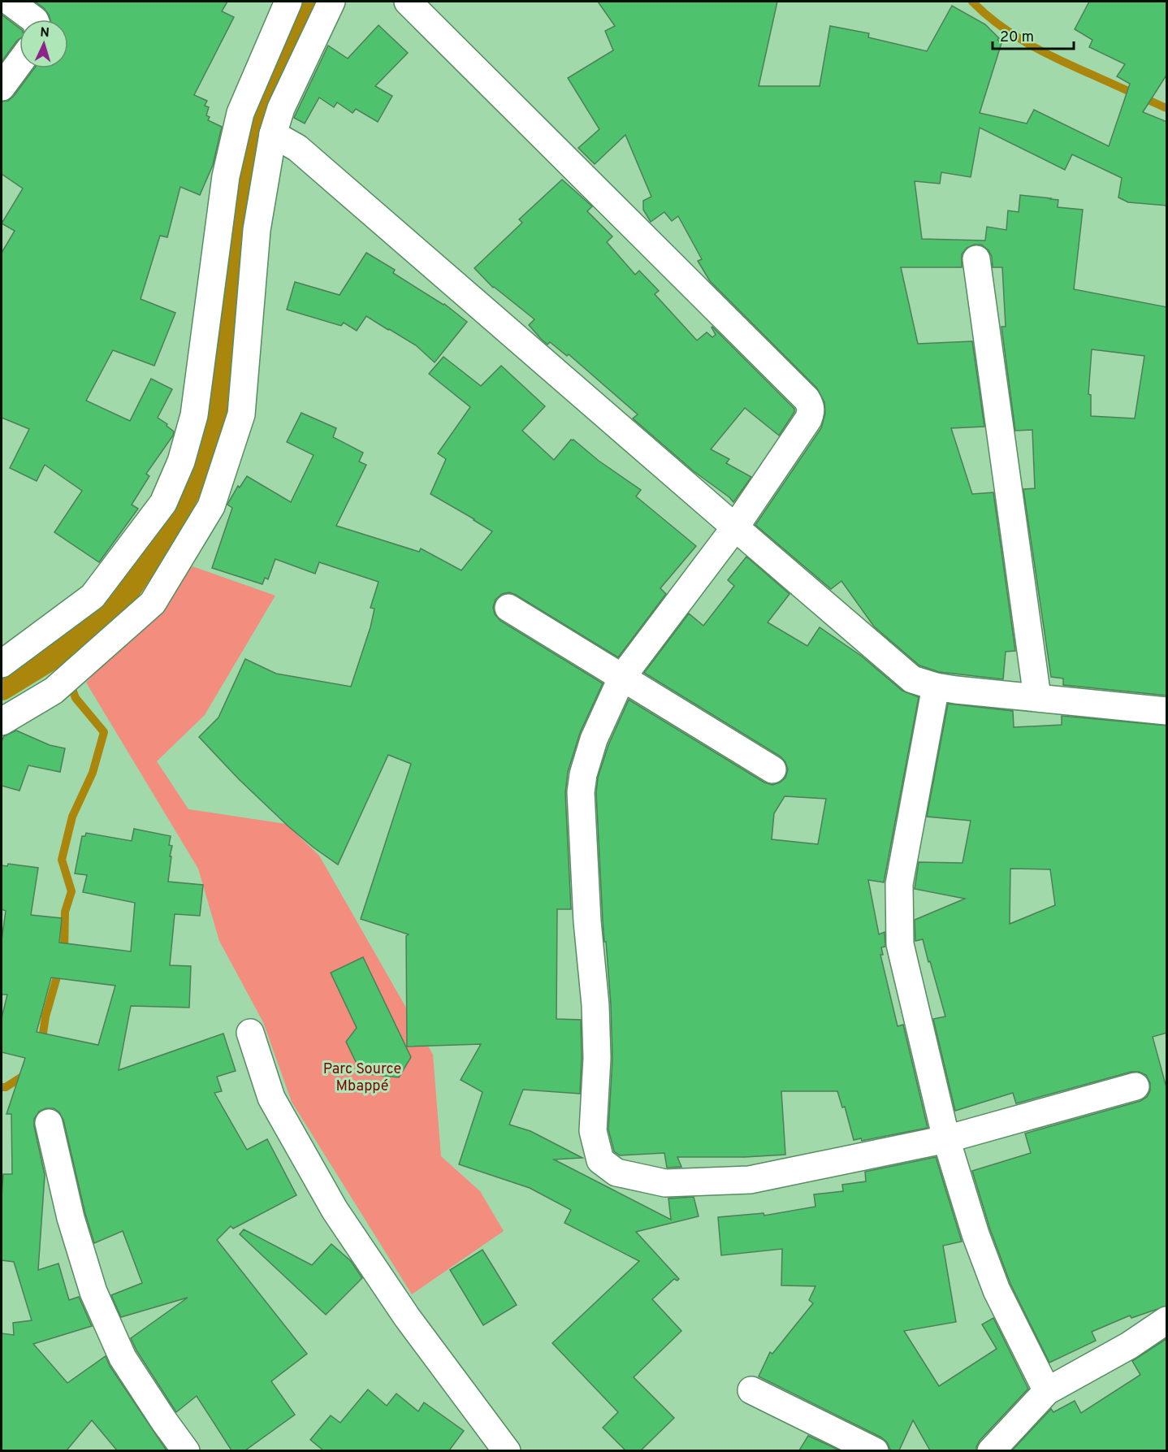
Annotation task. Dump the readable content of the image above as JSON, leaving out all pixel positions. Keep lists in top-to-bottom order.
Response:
{
  "parks": ["Parc Source Mbappé"],
  "scale_bar": "20 m",
  "north": "top"
}
